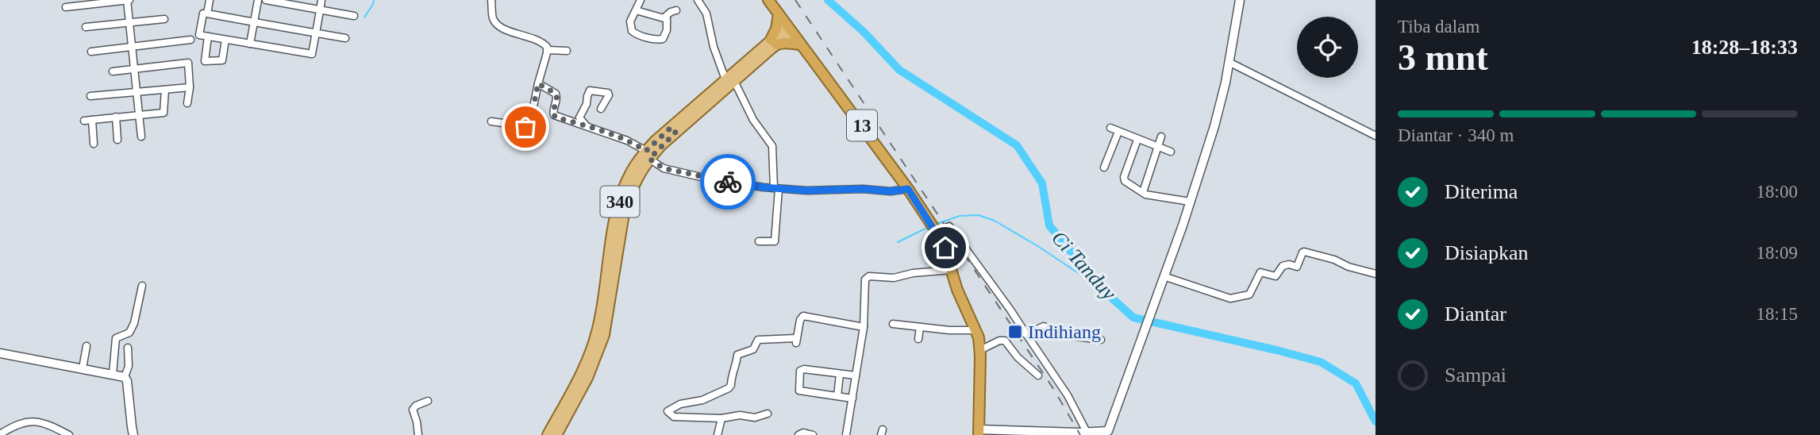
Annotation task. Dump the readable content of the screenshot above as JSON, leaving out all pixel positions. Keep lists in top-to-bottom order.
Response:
{
  "streets": {
    "highway": ["13"],
    "main road": ["340"]
  },
  "crossings": [
    ["13", "340"]
  ],
  "water": ["Ci Tanduy"],
  "places": {
    "transit": ["Indihiang"]
  },
  "page": {
    "heading": ["3 mnt", "Tiba dalam", "18:28–18:33"],
    "bar": "Diantar · 340 m",
    "list": [
      ["Diterima", "18:00"],
      ["Disiapkan", "18:09"],
      ["Diantar", "18:15"],
      "Sampai"
    ]
  }
}
